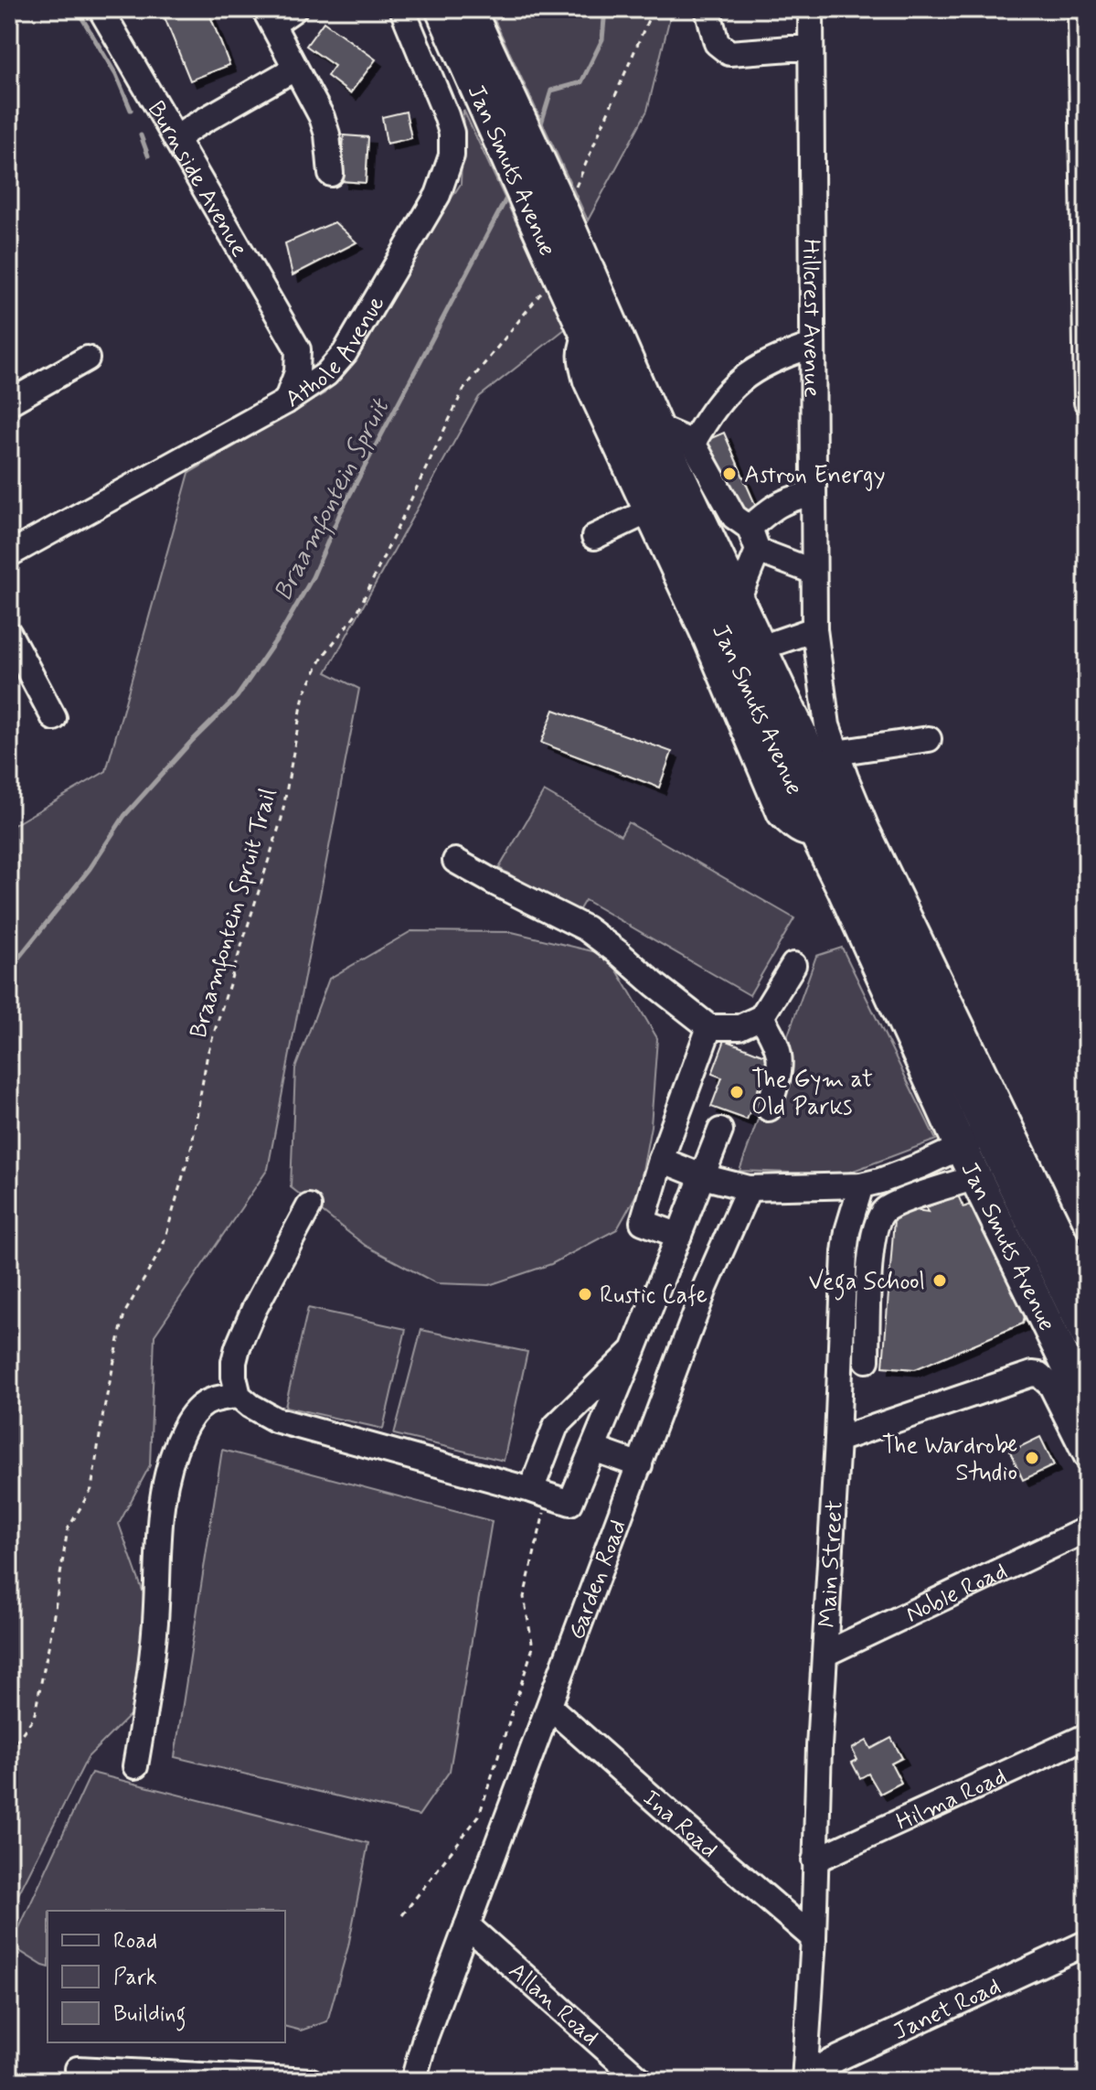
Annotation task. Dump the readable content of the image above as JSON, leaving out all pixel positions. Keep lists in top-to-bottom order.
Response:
{
  "streets": {
    "main road": ["Jan Smuts Avenue"],
    "street": [
      "Burnside Avenue",
      "Hillcrest Avenue",
      "Athole Avenue",
      "Main Street",
      "Garden Road",
      "Noble Road",
      "Hilma Road",
      "Ina Road",
      "Allan Road",
      "Janet Road"
    ],
    "path": ["Braamfontein Spruit Trail"]
  },
  "crossings": [
    ["Jan Smuts Avenue", "Hillcrest Avenue"],
    ["Jan Smuts Avenue", "Braamfontein Spruit Trail"],
    ["Main Street", "Noble Road"],
    ["Main Street", "Hilma Road"],
    ["Main Street", "Ina Road"],
    ["Main Street", "Janet Road"],
    ["Garden Road", "Ina Road"],
    ["Garden Road", "Allan Road"]
  ],
  "water": ["Braamfontein Spruit"],
  "places": [
    "Astron Energy",
    "The Gym at Old Parks",
    "Vega School",
    "Rustic Cafe",
    "The Wardrobe Studio"
  ],
  "legend": ["Road", "Park", "Building"]
}
